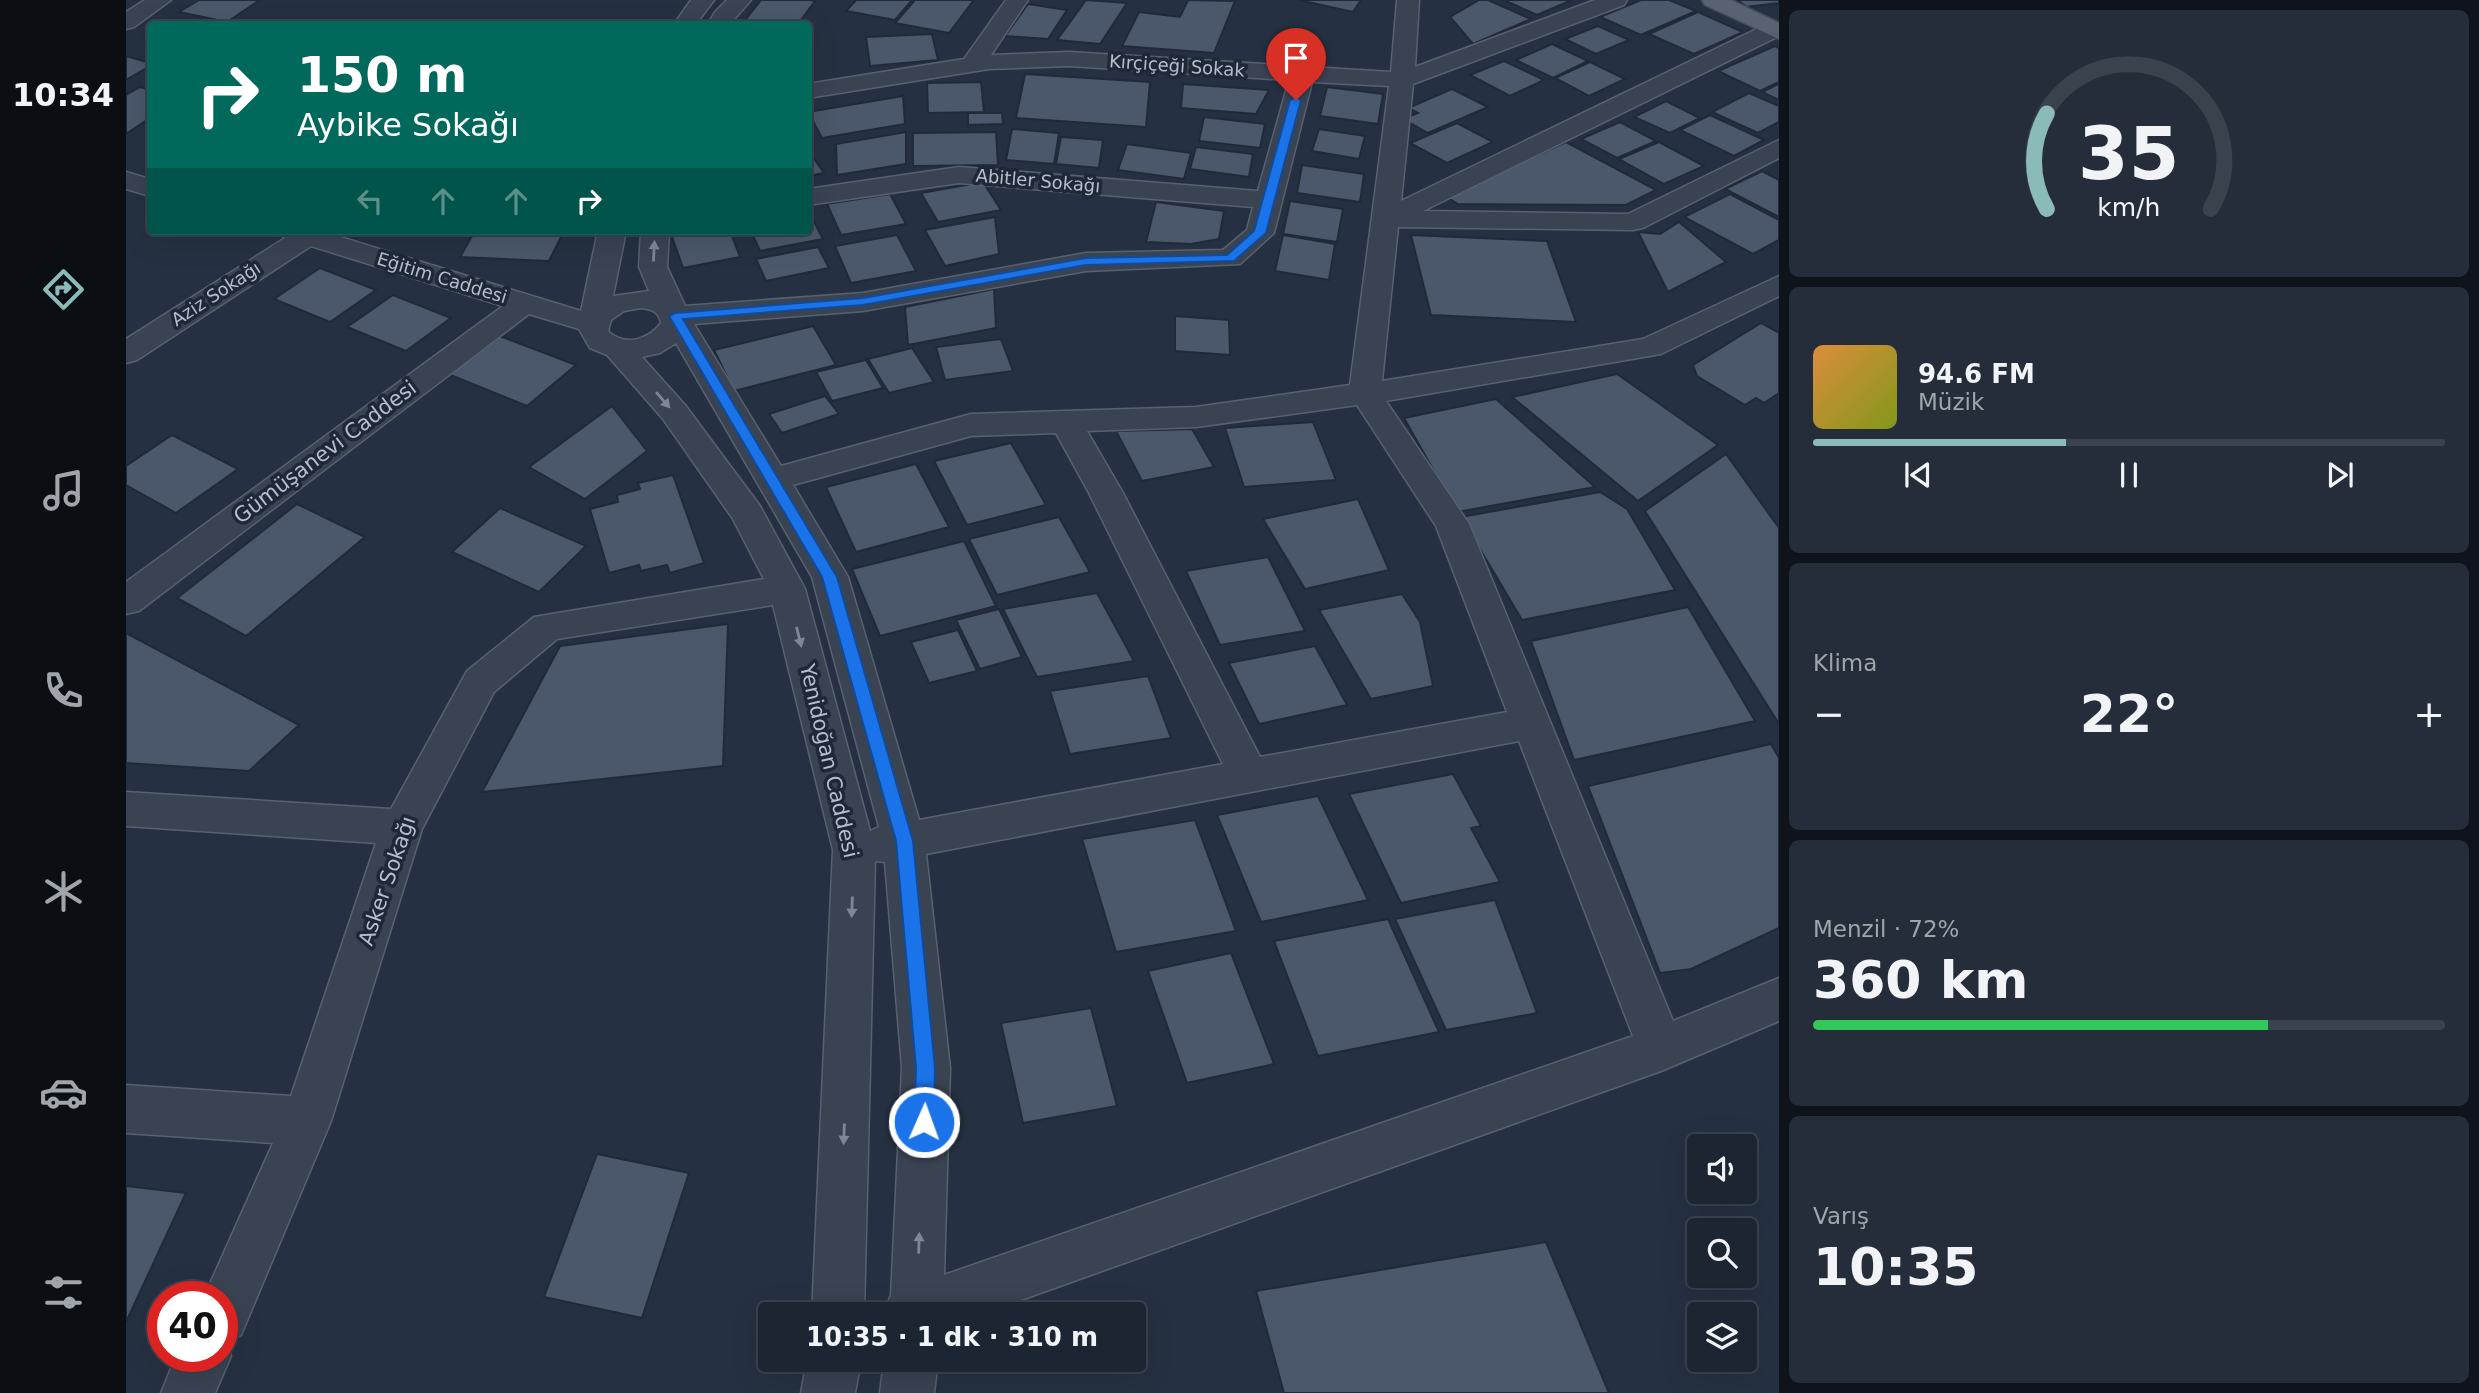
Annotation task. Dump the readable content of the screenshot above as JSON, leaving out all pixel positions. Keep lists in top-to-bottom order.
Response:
{
  "streets": {
    "street": [
      "Kırçiçeği Sokak",
      "Abitler Sokağı",
      "Eğitim Caddesi",
      "Aziz Sokağı",
      "Gümüşanevi Caddesi",
      "Yenidoğan Caddesi",
      "Asker Sokağı"
    ]
  },
  "crossings": [
    ["Eğitim Caddesi", "Gümüşanevi Caddesi"],
    ["Eğitim Caddesi", "Yenidoğan Caddesi"],
    ["Yenidoğan Caddesi", "Asker Sokağı"]
  ],
  "page": {
    "tabs": "10:34",
    "turn": ["150 m", "Aybike Sokağı"],
    "song": ["94.6 FM", "Müzik"],
    "tile": [
      "Klima",
      ["Menzil · 72%", "360 km"],
      ["Varış", "10:35"]
    ],
    "heat": ["−", "22°", "+"],
    "limit": "40",
    "trip": "10:35 · 1 dk · 310 m",
    "gauge": ["35", "km/h"]
  }
}
